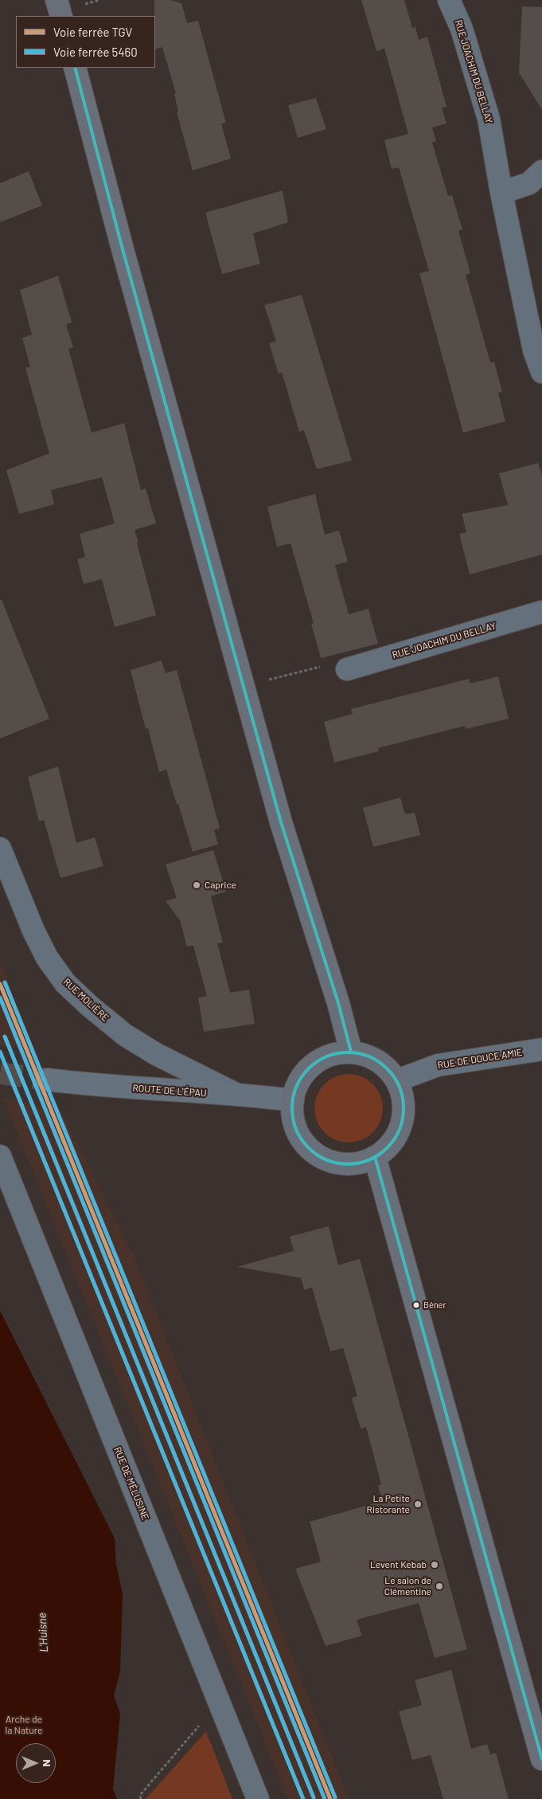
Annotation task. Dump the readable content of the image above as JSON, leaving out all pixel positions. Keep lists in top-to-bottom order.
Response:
{
  "streets": {
    "street": [
      "RUE JOACHIM DU BELLAY",
      "RUE MOLIÈRE",
      "RUE DE DOUCE AMIE",
      "ROUTE DE L'ÉPAU",
      "RUE DE MÉLUSINE"
    ]
  },
  "crossings": [
    ["RUE MOLIÈRE", "ROUTE DE L'ÉPAU"],
    ["RUE DE DOUCE AMIE", "ROUTE DE L'ÉPAU"]
  ],
  "water": ["L'Huisne"],
  "parks": ["Arche de la Nature"],
  "places": [
    "Caprice",
    "Béner",
    "La Petite Ristorante",
    "Levent Kebab",
    "Le salon de Clémentine"
  ],
  "lines": ["rail line TGV", "rail line 5460"],
  "legend": ["Voie ferrée TGV", "Voie ferrée 5460"],
  "north": "right"
}
